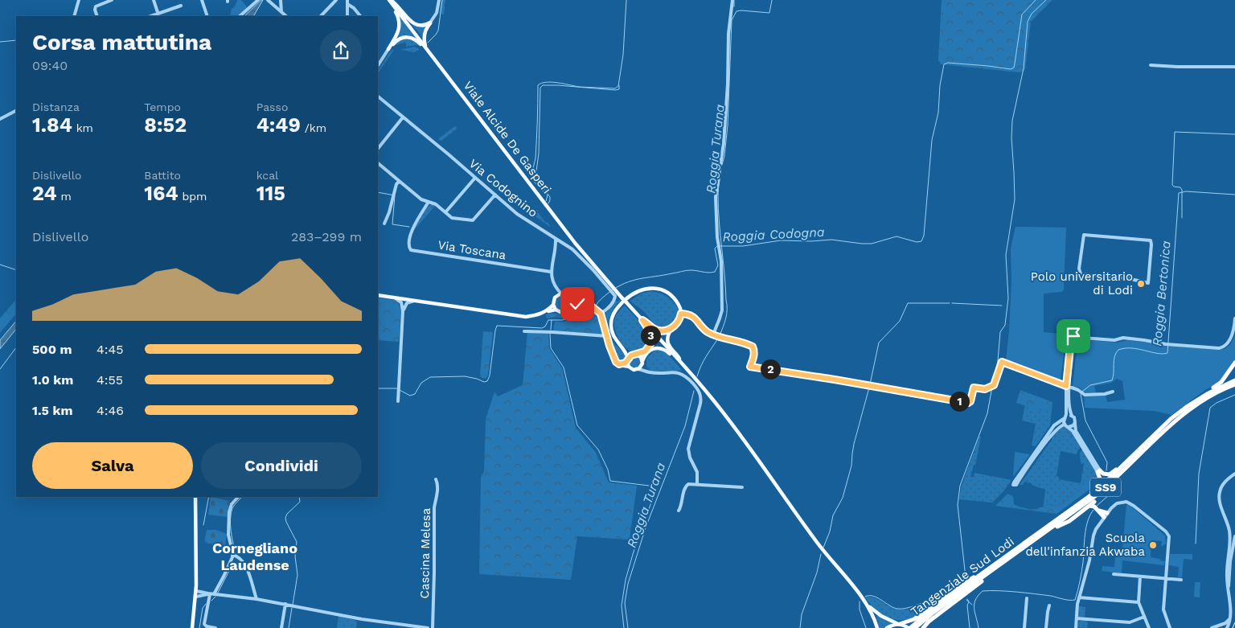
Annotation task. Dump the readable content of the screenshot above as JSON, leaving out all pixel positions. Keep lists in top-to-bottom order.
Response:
{
  "streets": {
    "highway": ["SS9", "Tangenziale Sud Lodi"],
    "main road": ["Viale Alcide De Gasperi"],
    "street": ["Via Codognino", "Via Toscana", "Cascina Melesa"]
  },
  "crossings": [
    ["Viale Alcide De Gasperi", "Via Codognino"],
    ["SS9", "Tangenziale Sud Lodi"]
  ],
  "districts": ["Cornegliano Laudense"],
  "water": ["Roggia Turana", "Roggia Codogna", "Roggia Bertonica"],
  "places": ["Polo universitario di Lodi", "Scuola dell'infanzia Akwaba"],
  "page": {
    "heading": ["Corsa mattutina", "09:40"],
    "stats": [
      ["Distanza", "1.84 km"],
      ["Tempo", "8:52"],
      ["Passo", "4:49 /km"],
      ["Dislivello", "24 m"],
      ["Battito", "164 bpm"],
      ["kcal", "115"]
    ],
    "chart": ["Dislivello", "283–299 m"],
    "pins": ["3", "2", "1"],
    "list": [
      {
        "name": "500 m",
        "note": "4:45"
      },
      {
        "name": "1.0 km",
        "note": "4:55"
      },
      {
        "name": "1.5 km",
        "note": "4:46"
      }
    ],
    "buttons": ["Salva", "Condividi"]
  }
}
